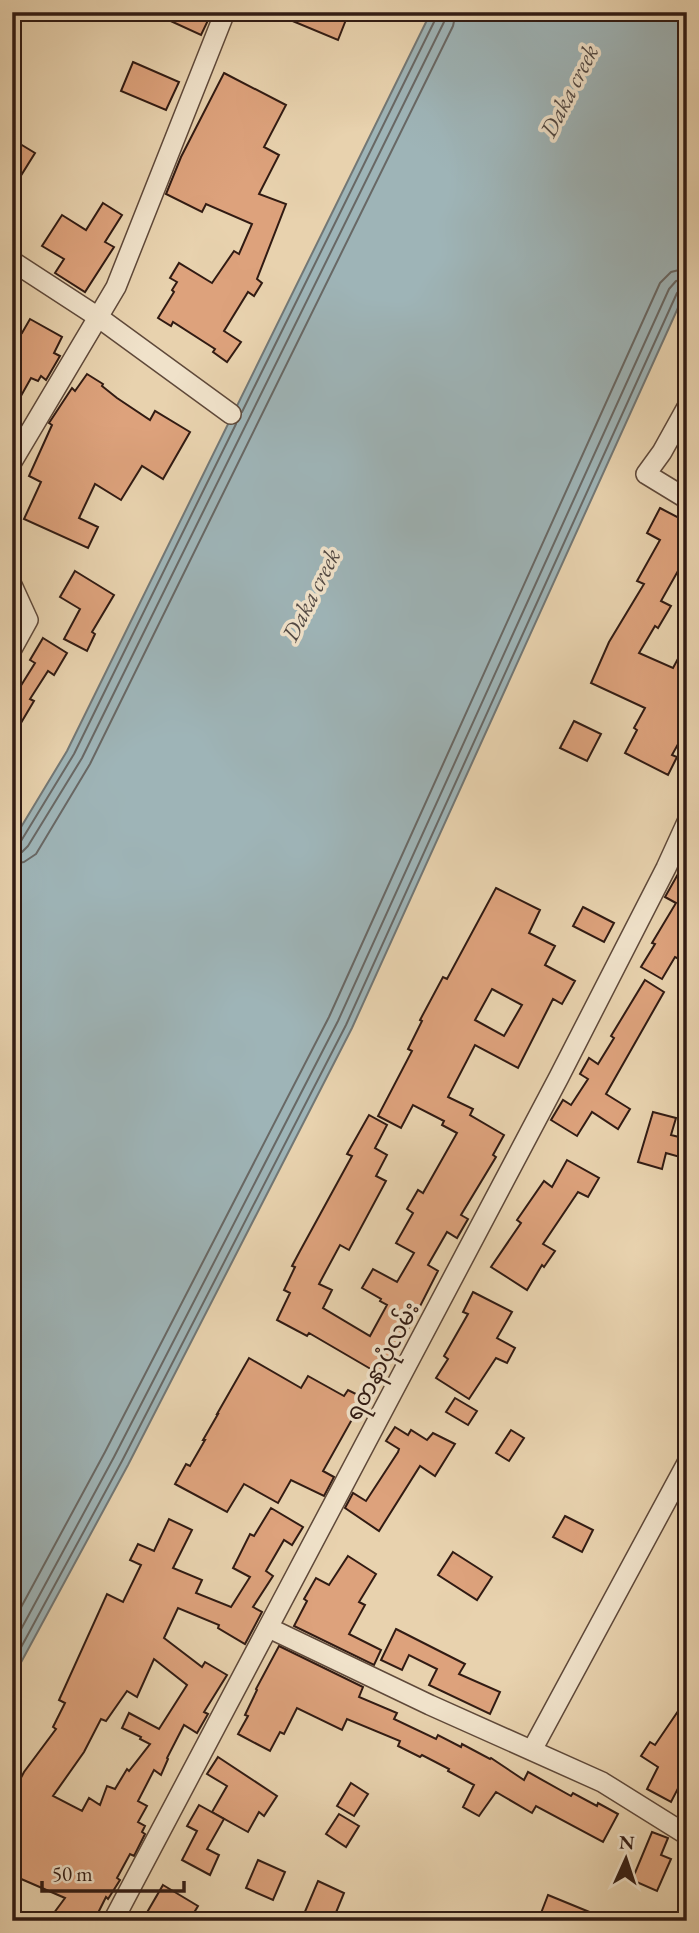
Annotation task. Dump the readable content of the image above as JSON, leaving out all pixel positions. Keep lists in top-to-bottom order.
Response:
{
  "streets": {
    "street": ["ရတနာပုံလမ်း"]
  },
  "water": ["Daka creek"],
  "scale_bar": "50 m",
  "north": "top"
}
